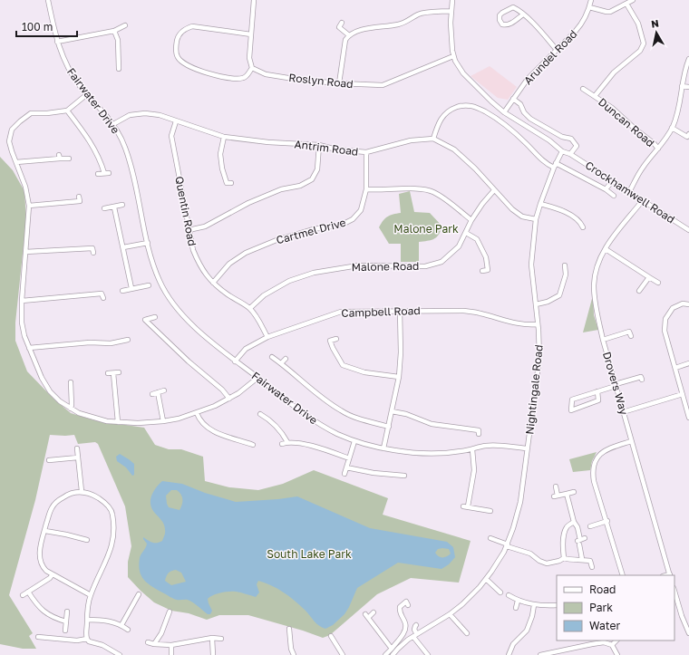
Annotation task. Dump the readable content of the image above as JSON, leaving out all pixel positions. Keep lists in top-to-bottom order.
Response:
{
  "streets": {
    "street": [
      "Arundel Road",
      "Roslyn Road",
      "Fairwater Drive",
      "Duncan Road",
      "Antrim Road",
      "Crockhamwell Road",
      "Quentin Road",
      "Cartmel Drive",
      "Malone Road",
      "Campbell Road",
      "Drovers Way",
      "Nightingale Road"
    ]
  },
  "crossings": [
    ["Arundel Road", "Crockhamwell Road"],
    ["Roslyn Road", "Crockhamwell Road"],
    ["Fairwater Drive", "Antrim Road"],
    ["Fairwater Drive", "Campbell Road"],
    ["Fairwater Drive", "Nightingale Road"],
    ["Antrim Road", "Quentin Road"],
    ["Antrim Road", "Cartmel Drive"],
    ["Crockhamwell Road", "Drovers Way"],
    ["Crockhamwell Road", "Nightingale Road"],
    ["Quentin Road", "Cartmel Drive"],
    ["Quentin Road", "Malone Road"],
    ["Quentin Road", "Campbell Road"],
    ["Campbell Road", "Nightingale Road"]
  ],
  "parks": ["Malone Park", "South Lake Park"],
  "legend": ["Road", "Park", "Water"],
  "scale_bar": "100 m",
  "north": "top"
}
